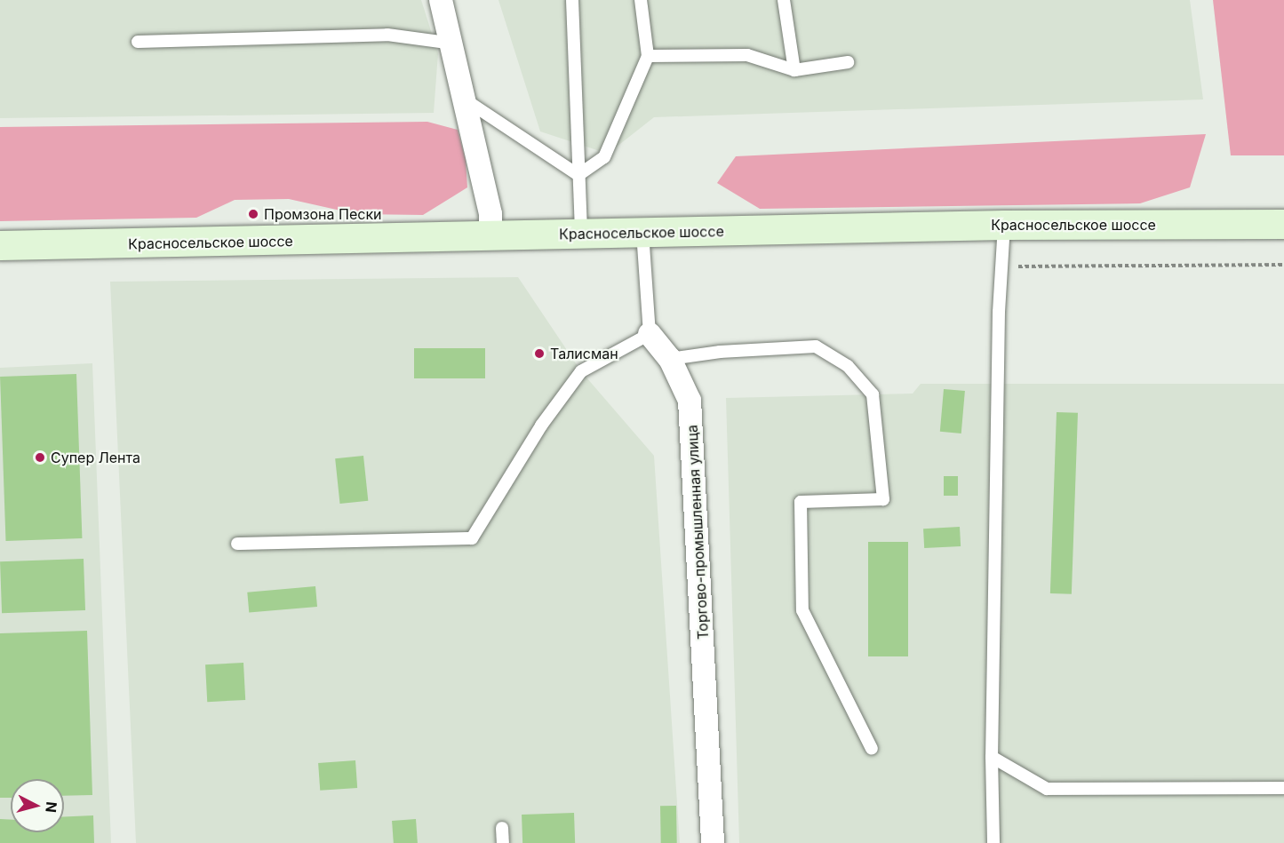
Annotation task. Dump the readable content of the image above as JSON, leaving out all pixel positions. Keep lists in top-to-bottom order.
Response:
{
  "streets": {
    "main road": ["Красносельское шоссе"],
    "street": ["Торгово-промышленная улица"]
  },
  "places": ["Промзона Пески", "Талисман", "Супер Лента"],
  "north": "right"
}
